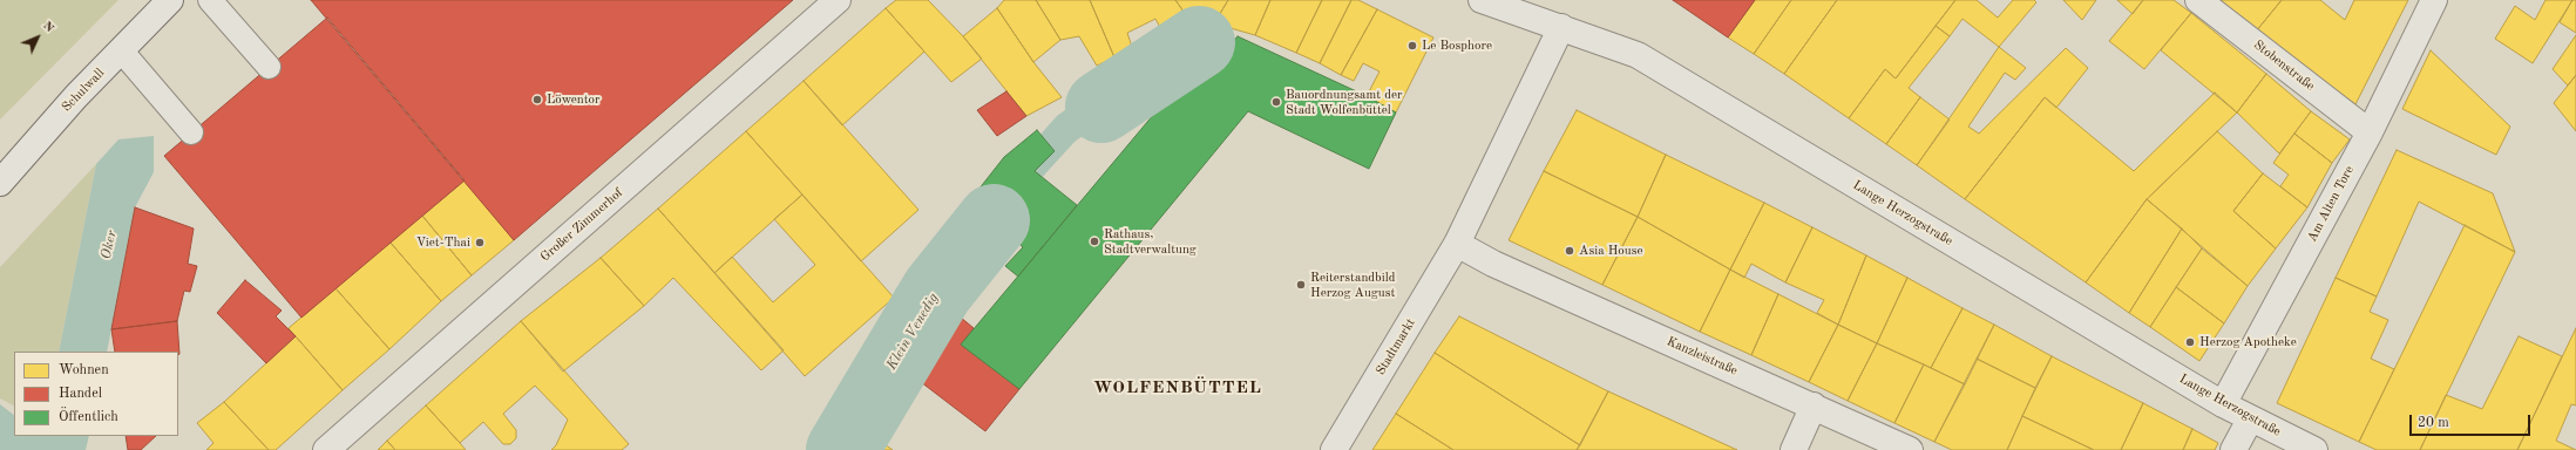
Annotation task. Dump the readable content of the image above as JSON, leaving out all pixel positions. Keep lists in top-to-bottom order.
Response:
{
  "streets": {
    "street": [
      "Stobenstraße",
      "Schulwall",
      "Am Alten Tore",
      "Lange Herzogstraße",
      "Großer Zimmerhof",
      "Stadtmarkt",
      "Kanzleistraße"
    ]
  },
  "crossings": [
    ["Stobenstraße", "Am Alten Tore"],
    ["Am Alten Tore", "Lange Herzogstraße"],
    ["Lange Herzogstraße", "Stadtmarkt"],
    ["Stadtmarkt", "Kanzleistraße"]
  ],
  "districts": ["WOLFENBÜTTEL"],
  "water": ["Oker", "Klein Venedig"],
  "places": [
    "Le Bosphore",
    "Löwentor",
    "Bauordnungsamt der Stadt Wolfenbüttel",
    "Rathaus, Stadtverwaltung",
    "Viet-Thai",
    "Asia House",
    "Reiterstandbild Herzog August",
    "Herzog Apotheke"
  ],
  "legend": ["Wohnen", "Handel", "Öffentlich"],
  "scale_bar": "20 m",
  "north": "top right"
}
